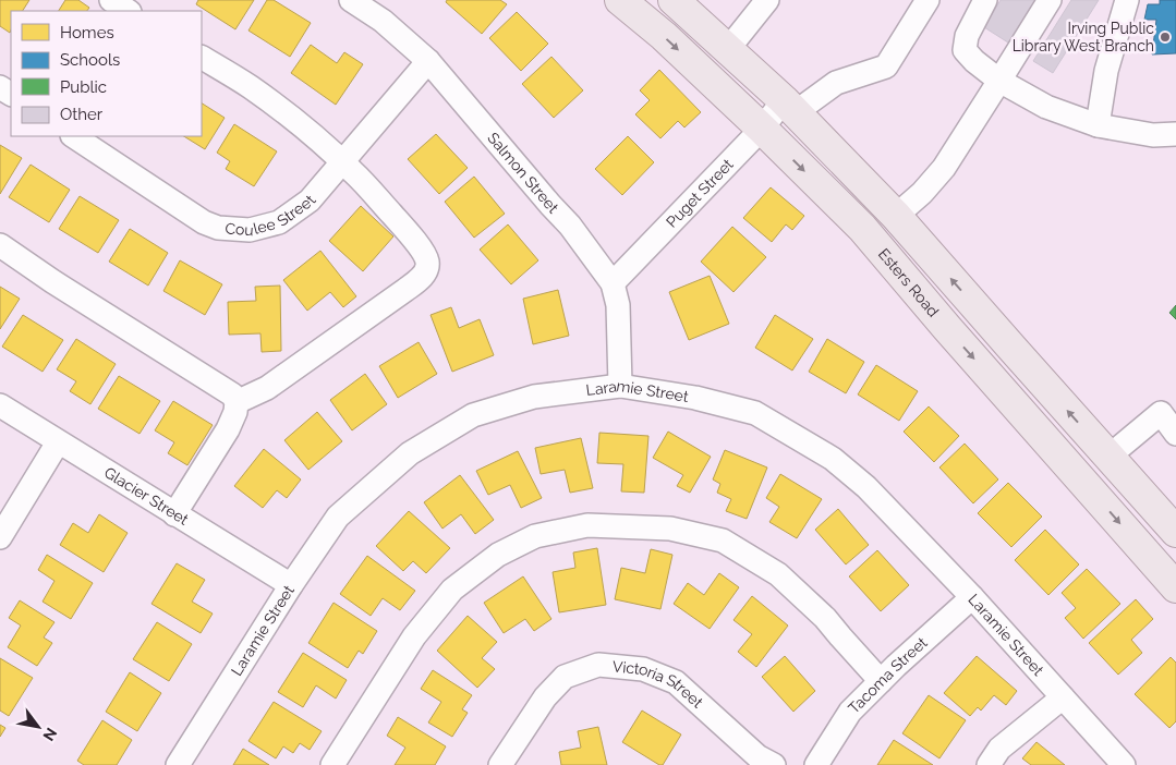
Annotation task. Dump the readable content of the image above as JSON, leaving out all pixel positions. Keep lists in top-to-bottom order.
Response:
{
  "streets": {
    "main road": ["Esters Road"],
    "street": [
      "Salmon Street",
      "Puget Street",
      "Coulee Street",
      "Laramie Street",
      "Glacier Street",
      "Tacoma Street",
      "Victoria Street"
    ]
  },
  "crossings": [
    ["Salmon Street", "Puget Street"],
    ["Salmon Street", "Coulee Street"],
    ["Salmon Street", "Laramie Street"],
    ["Puget Street", "Esters Road"],
    ["Laramie Street", "Glacier Street"],
    ["Laramie Street", "Tacoma Street"]
  ],
  "places": ["Irving Public Library West Branch"],
  "legend": [
    "Homes",
    "Schools",
    "Public",
    "Other"
  ],
  "north": "bottom right"
}
